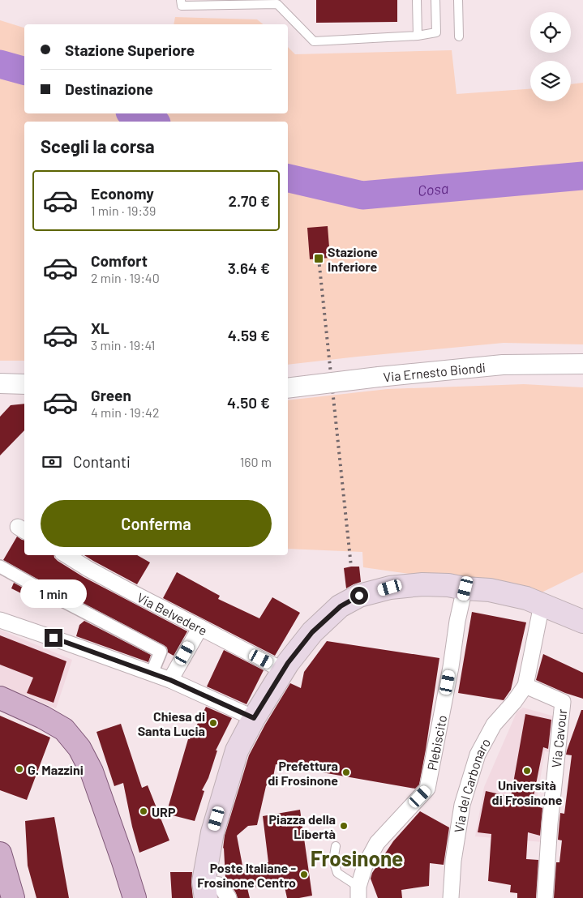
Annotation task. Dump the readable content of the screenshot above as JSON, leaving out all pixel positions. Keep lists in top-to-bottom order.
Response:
{
  "streets": {
    "street": [
      "Via Ernesto Biondi",
      "Via Belvedere",
      "Via Cavour",
      "Plebiscito",
      "Via del Carbonaro"
    ]
  },
  "crossings": [
    ["Via Cavour", "Via del Carbonaro"]
  ],
  "districts": ["Frosinone"],
  "water": ["Cosa"],
  "places": {
    "transit": ["Stazione Inferiore"],
    "other": [
      "Chiesa di Santa Lucia",
      "G. Mazzini",
      "Università di Frosinone",
      "Prefettura di Frosinone",
      "URP",
      "Piazza della Libertà",
      "Poste Italiane - Frosinone Centro"
    ]
  },
  "page": {
    "banner": ["Stazione Superiore", "Destinazione"],
    "heading": "Scegli la corsa",
    "list": [
      {
        "name": "Economy",
        "note": "1 min · 19:39",
        "value": "2.70 €"
      },
      {
        "name": "Comfort",
        "note": "2 min · 19:40",
        "value": "3.64 €"
      },
      {
        "name": "XL",
        "note": "3 min · 19:41",
        "value": "4.59 €"
      },
      {
        "name": "Green",
        "note": "4 min · 19:42",
        "value": "4.50 €"
      }
    ],
    "pay": ["Contanti", "160 m"],
    "buttons": "Conferma",
    "bubble": "1 min"
  }
}
